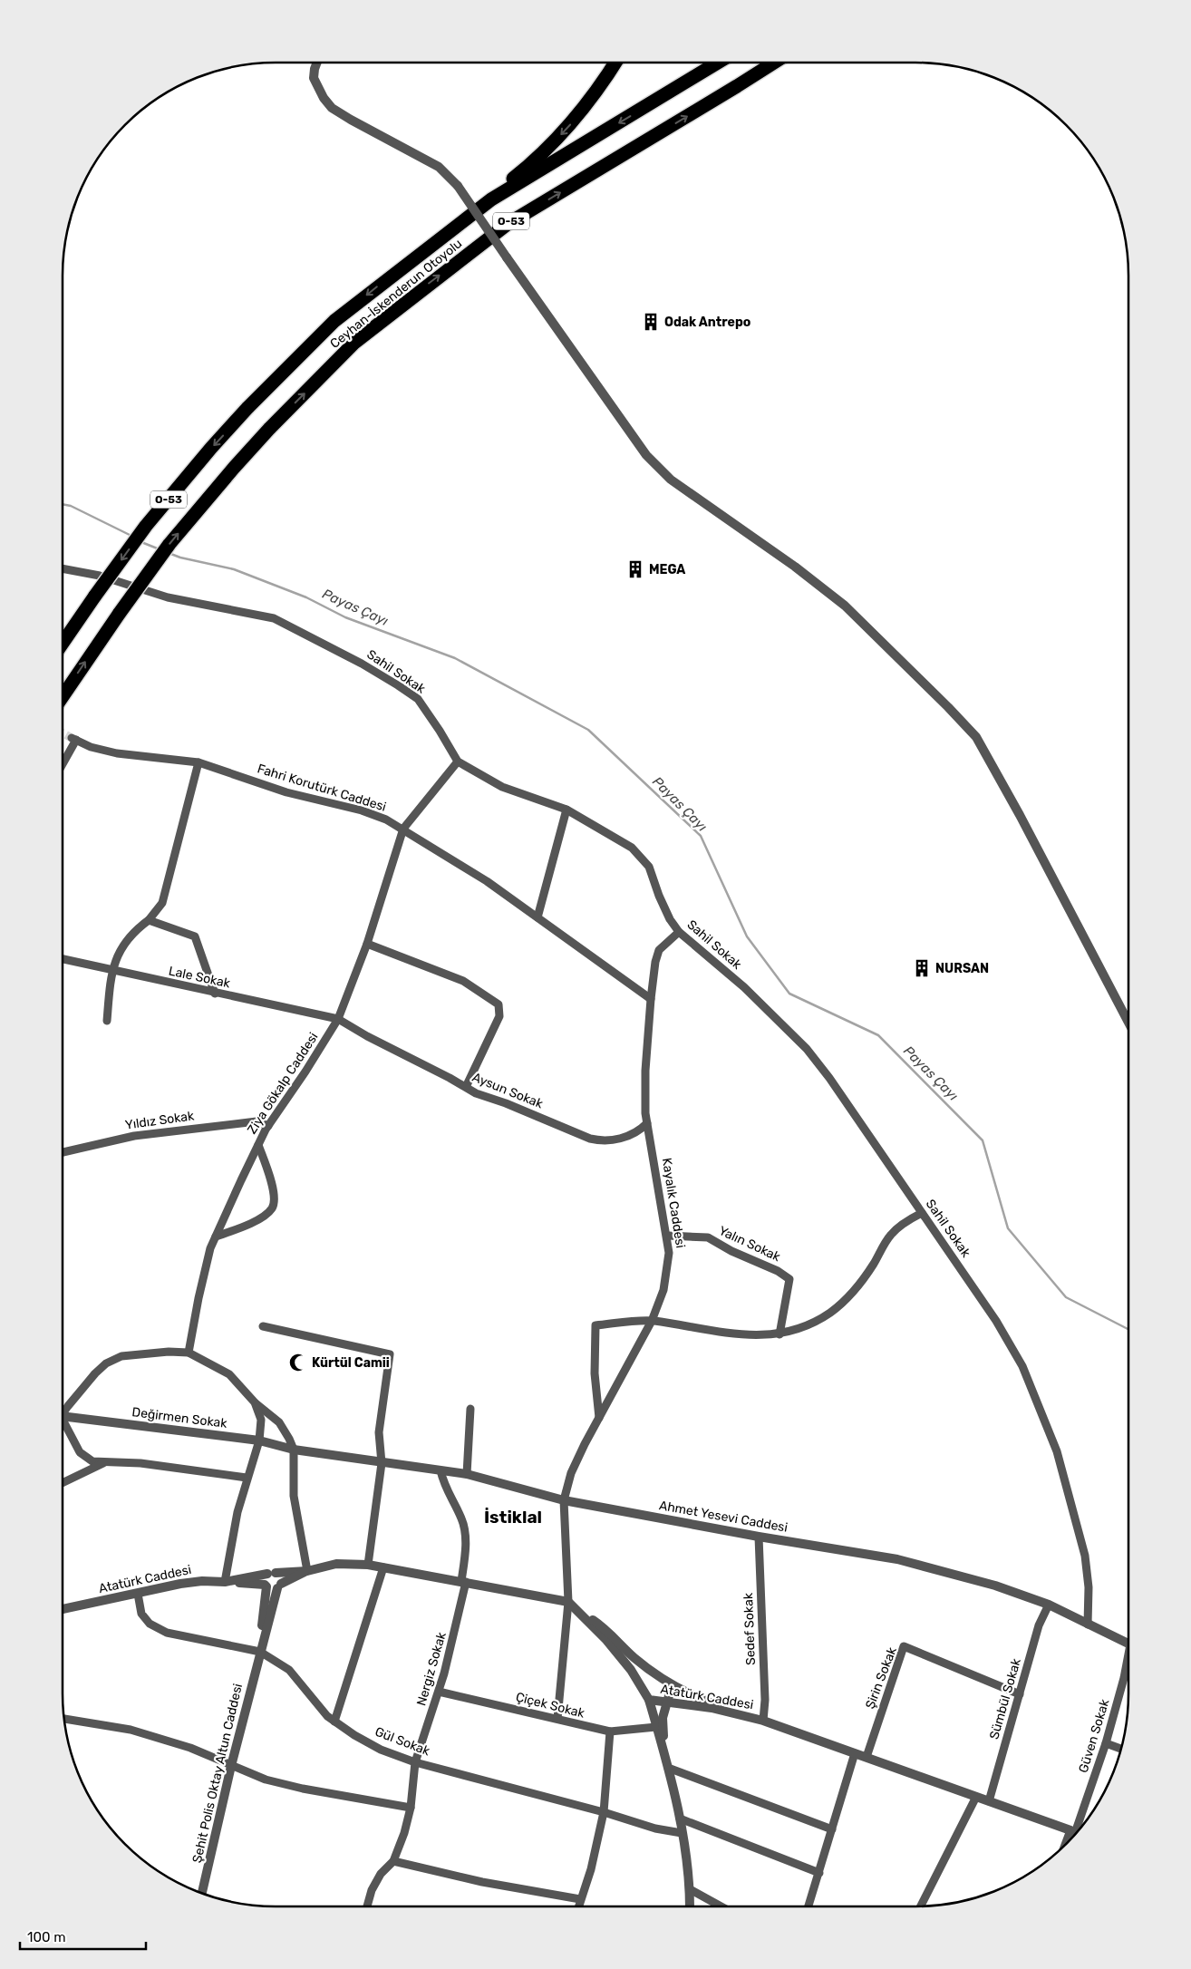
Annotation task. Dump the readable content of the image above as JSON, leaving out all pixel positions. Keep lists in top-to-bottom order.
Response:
{
  "streets": {
    "highway": ["O-53", "Ceyhan-İskenderun Otoyolu"],
    "street": [
      "Sahil Sokak",
      "Fahri Korutürk Caddesi",
      "Lale Sokak",
      "Ziya Gökalp Caddesi",
      "Aysun Sokak",
      "Yıldız Sokak",
      "Kayalık Caddesi",
      "Yalın Sokak",
      "Değirmen Sokak",
      "Ahmet Yesevi Caddesi",
      "Atatürk Caddesi",
      "Sedef Sokak",
      "Nergiz Sokak",
      "Şirin Sokak",
      "Sümbül Sokak",
      "Çiçek Sokak",
      "Güven Sokak",
      "Gül Sokak",
      "Şehit Polis Oktay Altun Caddesi"
    ]
  },
  "crossings": [
    ["Sahil Sokak", "Kayalık Caddesi"],
    ["Sahil Sokak", "Ahmet Yesevi Caddesi"],
    ["Fahri Korutürk Caddesi", "Ziya Gökalp Caddesi"],
    ["Fahri Korutürk Caddesi", "Kayalık Caddesi"],
    ["Lale Sokak", "Ziya Gökalp Caddesi"],
    ["Lale Sokak", "Aysun Sokak"],
    ["Ziya Gökalp Caddesi", "Aysun Sokak"],
    ["Ziya Gökalp Caddesi", "Yıldız Sokak"],
    ["Aysun Sokak", "Kayalık Caddesi"],
    ["Kayalık Caddesi", "Yalın Sokak"],
    ["Kayalık Caddesi", "Ahmet Yesevi Caddesi"],
    ["Kayalık Caddesi", "Atatürk Caddesi"],
    ["Kayalık Caddesi", "Çiçek Sokak"],
    ["Değirmen Sokak", "Ahmet Yesevi Caddesi"],
    ["Ahmet Yesevi Caddesi", "Sedef Sokak"],
    ["Ahmet Yesevi Caddesi", "Nergiz Sokak"],
    ["Ahmet Yesevi Caddesi", "Sümbül Sokak"],
    ["Atatürk Caddesi", "Sedef Sokak"],
    ["Atatürk Caddesi", "Nergiz Sokak"],
    ["Atatürk Caddesi", "Şirin Sokak"],
    ["Atatürk Caddesi", "Sümbül Sokak"],
    ["Atatürk Caddesi", "Güven Sokak"],
    ["Atatürk Caddesi", "Gül Sokak"],
    ["Atatürk Caddesi", "Şehit Polis Oktay Altun Caddesi"],
    ["Nergiz Sokak", "Çiçek Sokak"],
    ["Nergiz Sokak", "Gül Sokak"],
    ["Şirin Sokak", "Sümbül Sokak"],
    ["Gül Sokak", "Şehit Polis Oktay Altun Caddesi"]
  ],
  "districts": ["İstiklal"],
  "water": ["Payas Çayı"],
  "places": {
    "building": ["Odak Antrepo", "MEGA", "NURSAN"],
    "mosque": ["Kürtül Camii"]
  },
  "scale_bar": "100 m"
}
